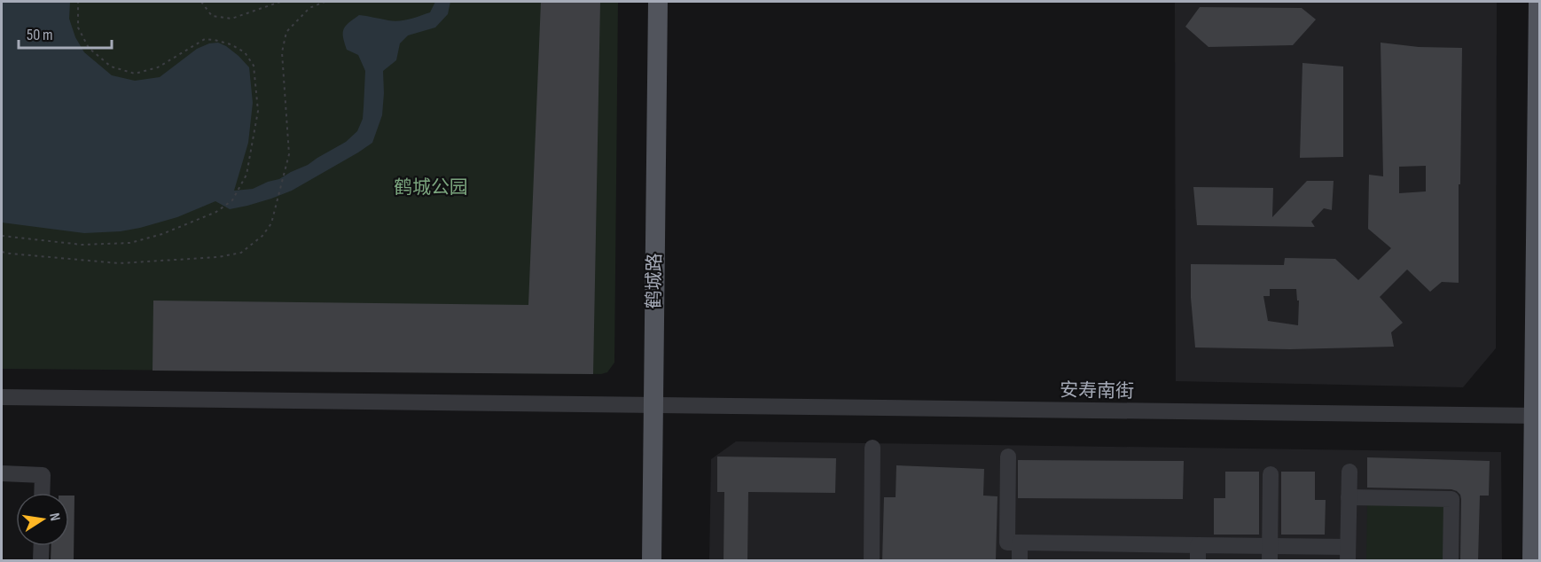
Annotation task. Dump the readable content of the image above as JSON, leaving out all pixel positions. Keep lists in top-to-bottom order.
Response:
{
  "streets": {
    "main road": ["鹤城路"],
    "street": ["安寿南街"]
  },
  "crossings": [
    ["鹤城路", "安寿南街"]
  ],
  "parks": ["鹤城公园"],
  "scale_bar": "50 m",
  "north": "right"
}
